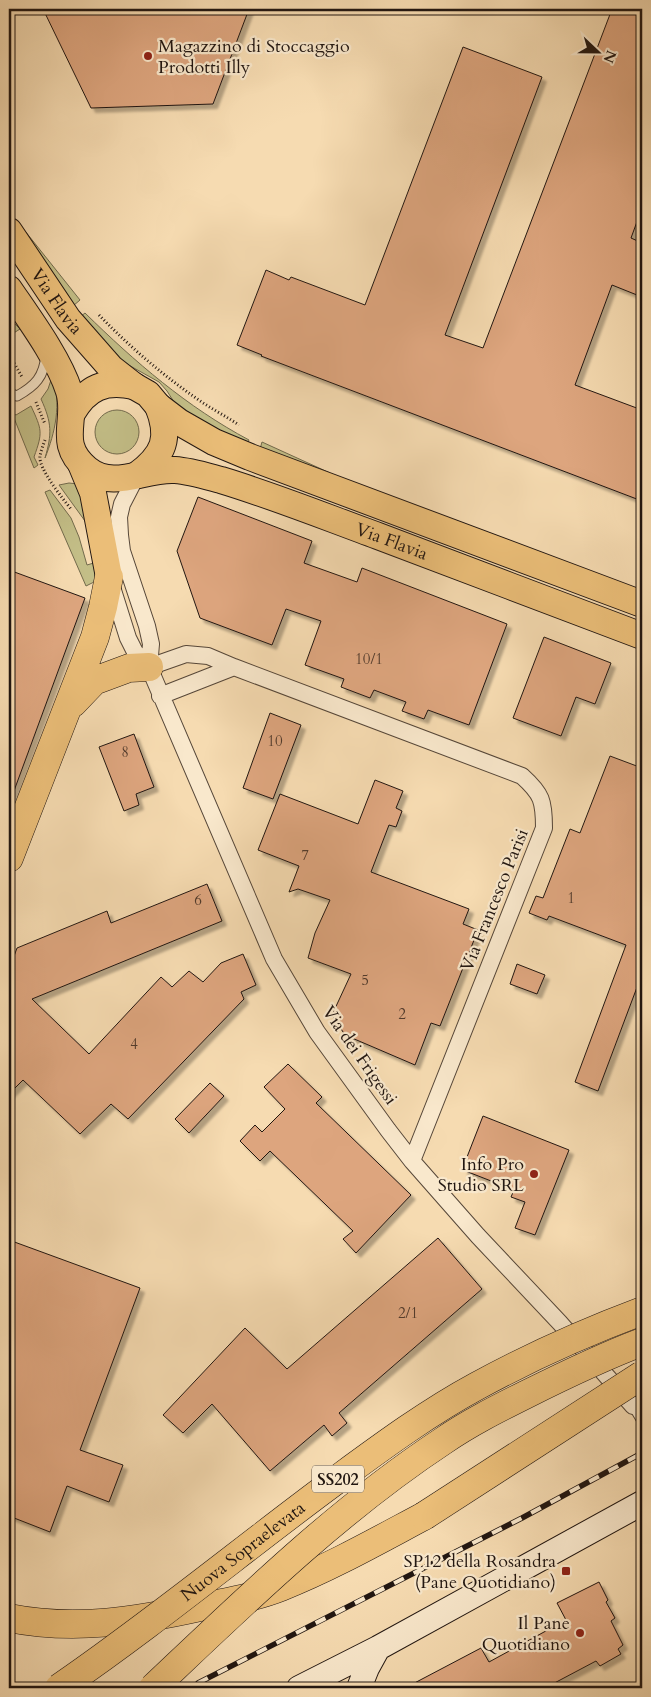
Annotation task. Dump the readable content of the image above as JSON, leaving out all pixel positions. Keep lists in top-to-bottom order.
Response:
{
  "streets": {
    "highway": ["SS202", "Nuova Sopraelevata"],
    "main road": ["Via Flavia"],
    "street": ["Via Francesco Parisi", "Via dei Frigessi"]
  },
  "crossings": [
    ["Via Flavia", "Via dei Frigessi"],
    ["Via Francesco Parisi", "Via dei Frigessi"]
  ],
  "places": {
    "other": ["Magazzino di Stoccaggio Prodotti Illy", "Info Pro Studio SRL", "Il Pane Quotidiano"],
    "transit": ["SP12 della Rosandra (Pane Quotidiano)"]
  },
  "house_numbers": [
    "10/1",
    "10",
    "8",
    "7",
    "1",
    "6",
    "5",
    "2",
    "4",
    "2/1"
  ],
  "north": "right"
}
